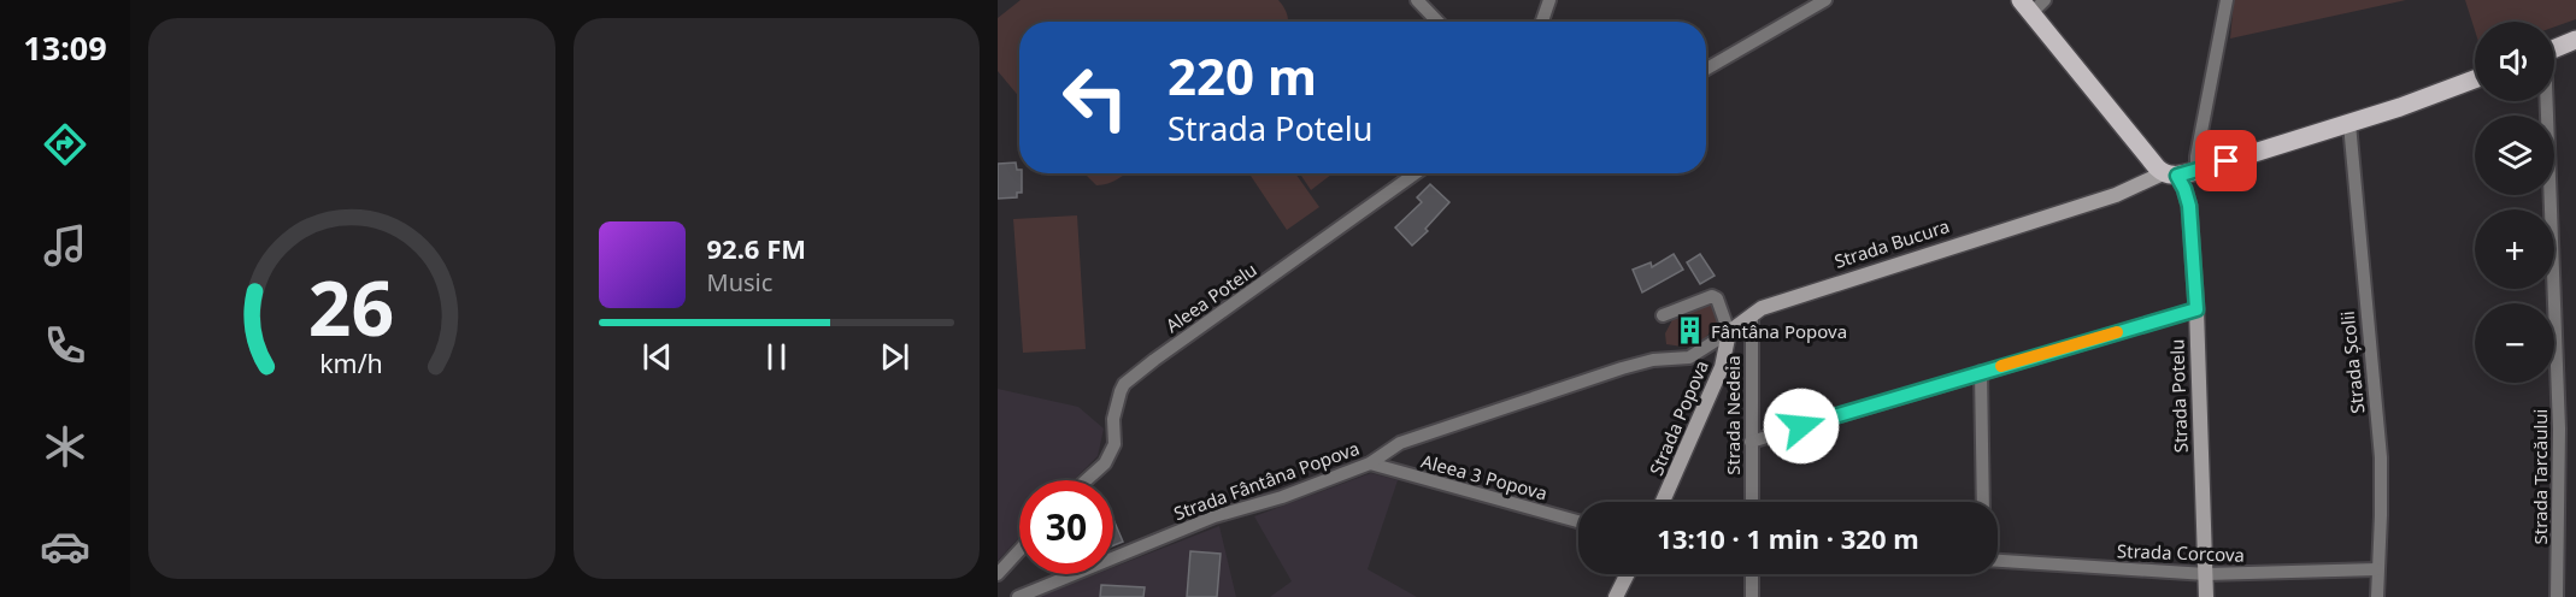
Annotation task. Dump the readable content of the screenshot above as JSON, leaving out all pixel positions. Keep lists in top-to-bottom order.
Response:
{
  "streets": {
    "main road": ["Strada Bucura", "Strada Potelu"],
    "street": [
      "Aleea Potelu",
      "Strada Școlii",
      "Strada Nedeia",
      "Strada Popova",
      "Aleea 3 Popova",
      "Strada Tarcăului",
      "Strada Fântâna Popova",
      "Strada Corcova"
    ]
  },
  "crossings": [
    ["Strada Bucura", "Strada Școlii"],
    ["Strada Bucura", "Strada Potelu"],
    ["Strada Bucura", "Strada Nedeia"],
    ["Strada Bucura", "Strada Popova"],
    ["Strada Bucura", "Strada Fântâna Popova"],
    ["Strada Școlii", "Strada Corcova"],
    ["Strada Potelu", "Strada Corcova"],
    ["Strada Popova", "Strada Fântâna Popova"],
    ["Aleea 3 Popova", "Strada Fântâna Popova"]
  ],
  "places": {
    "building": ["Fântâna Popova"]
  },
  "page": {
    "tabs": "13:09",
    "map_buttons": ["+", "−"],
    "turn": ["220 m", "Strada Potelu"],
    "song": ["92.6 FM", "Music"],
    "limit": "30",
    "trip": "13:10 · 1 min · 320 m",
    "gauge": ["26", "km/h"]
  }
}
